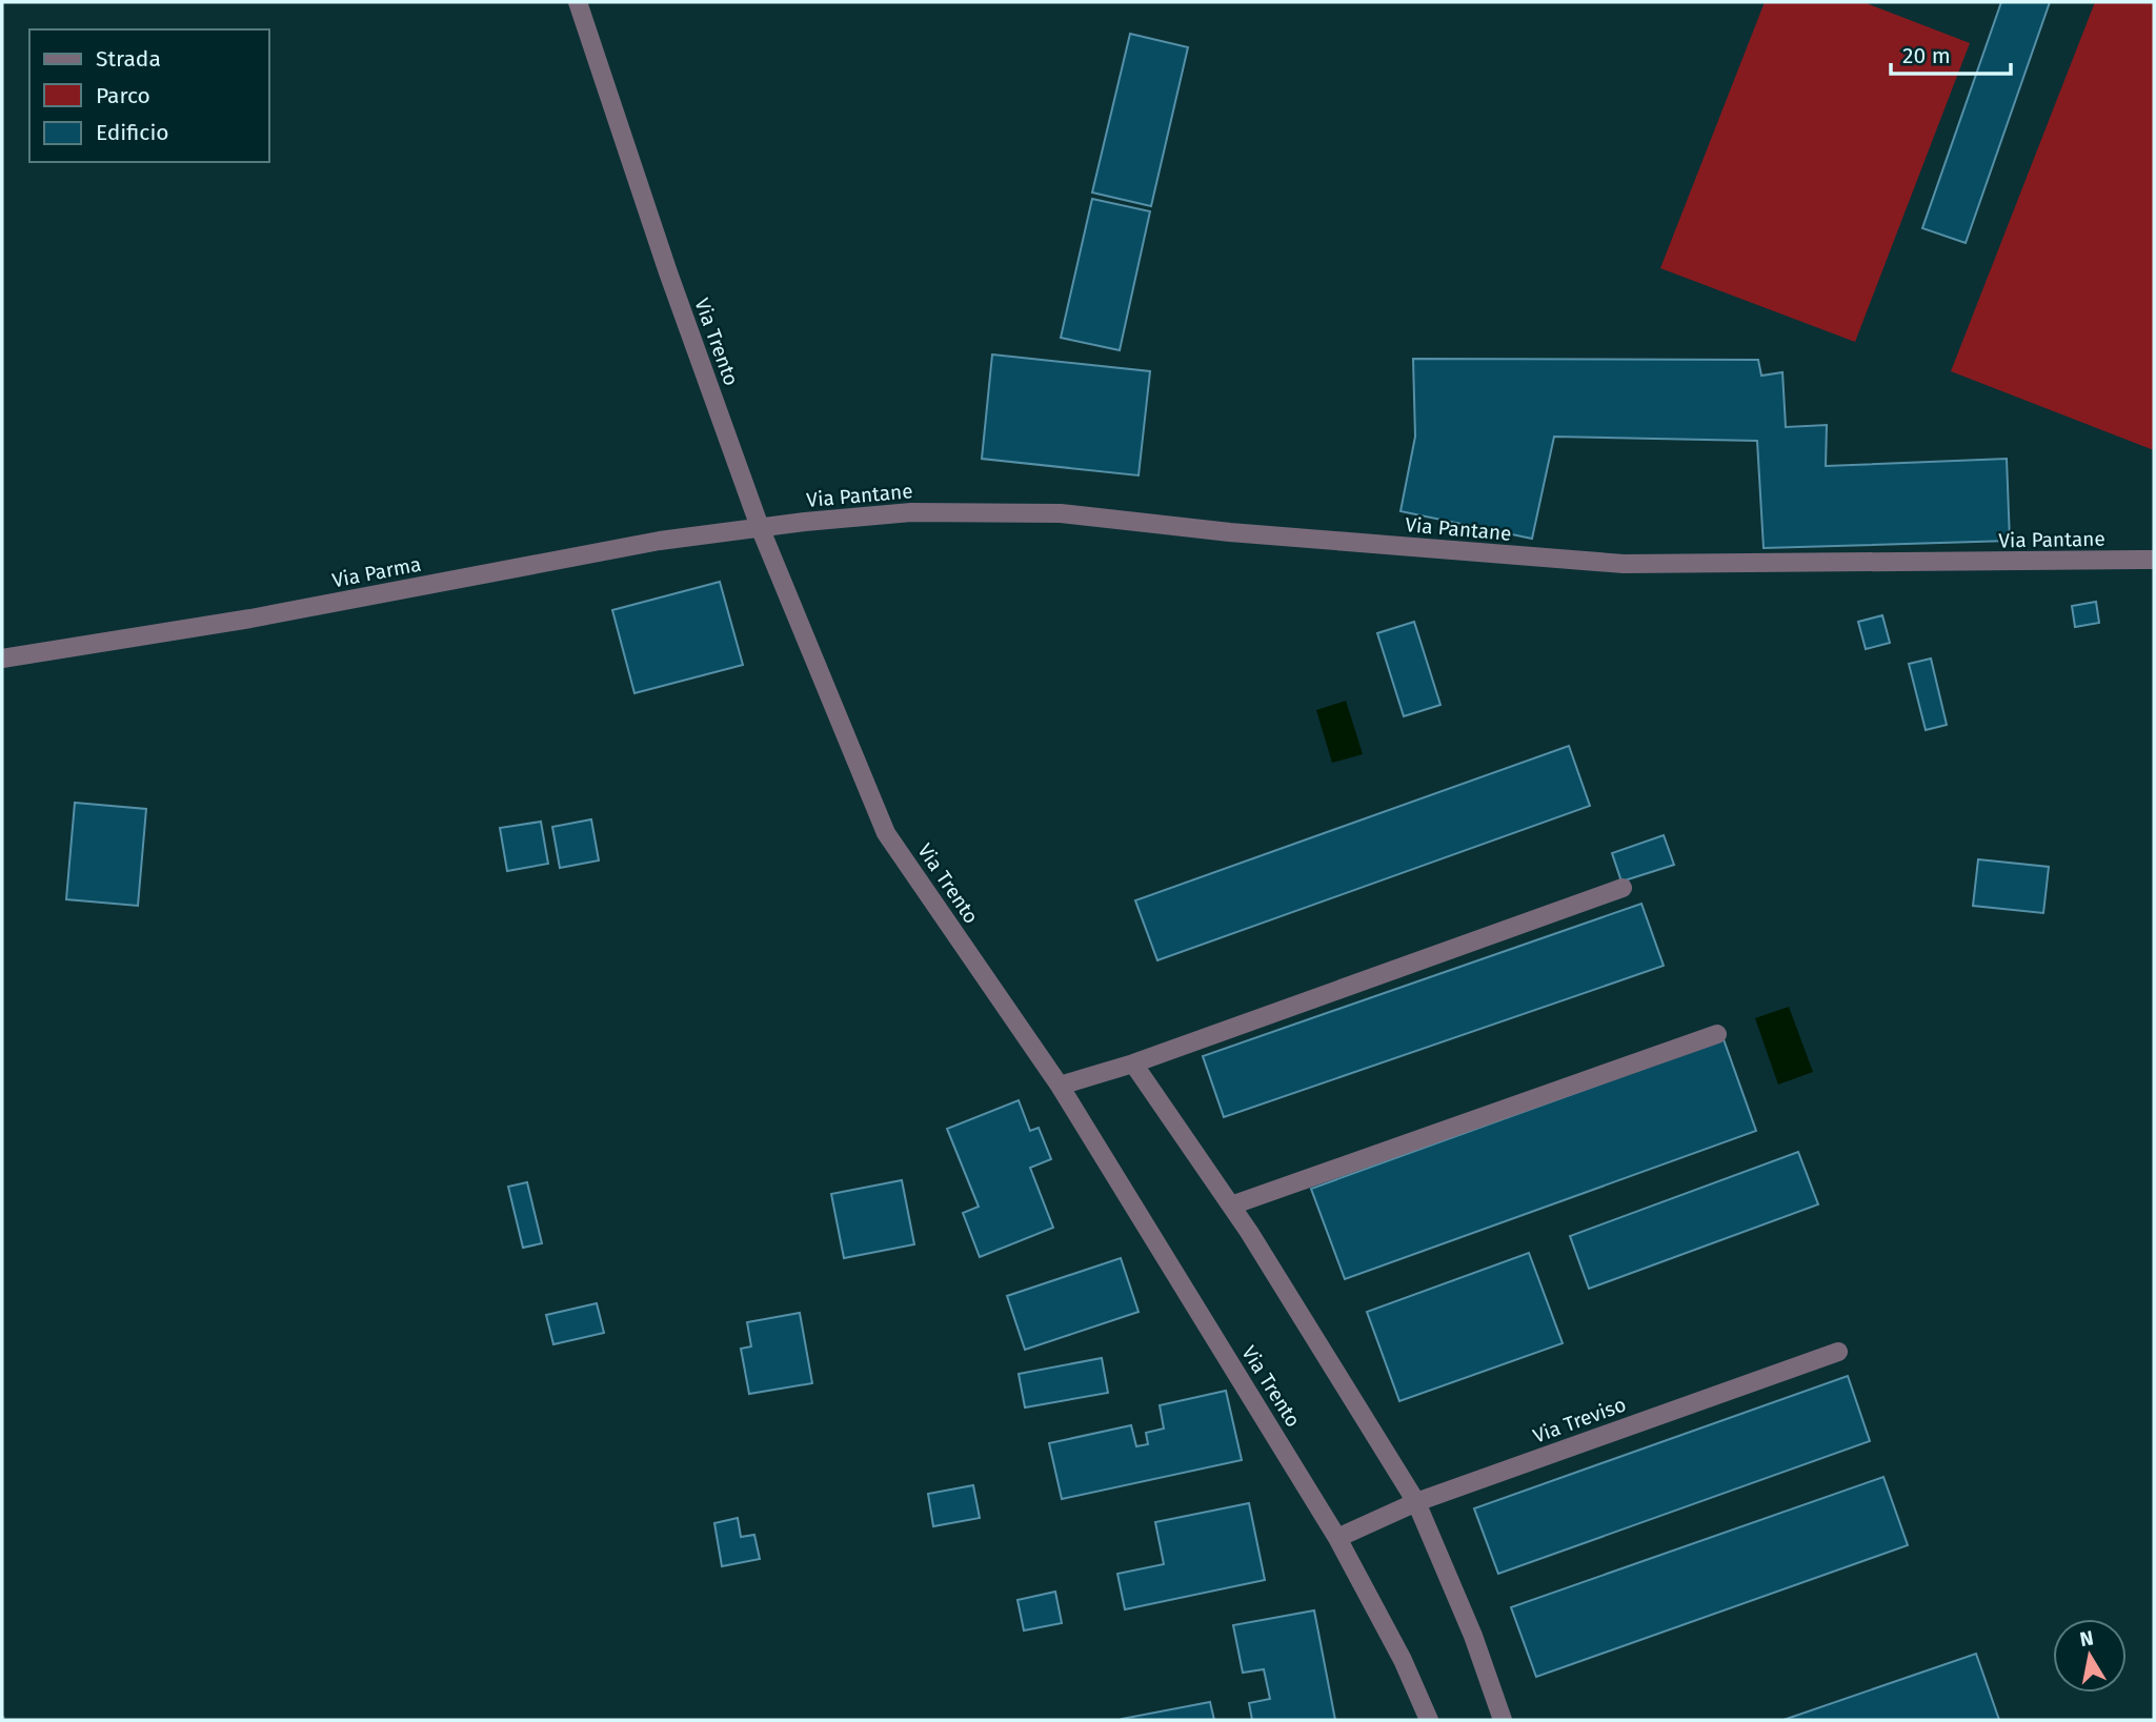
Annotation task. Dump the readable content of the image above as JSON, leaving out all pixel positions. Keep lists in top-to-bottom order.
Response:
{
  "streets": {
    "street": [
      "Via Trento",
      "Via Pantane",
      "Via Parma",
      "Via Treviso"
    ]
  },
  "crossings": [
    ["Via Trento", "Via Pantane"],
    ["Via Trento", "Via Parma"],
    ["Via Trento", "Via Treviso"],
    ["Via Pantane", "Via Parma"]
  ],
  "legend": ["Strada", "Parco", "Edificio"],
  "scale_bar": "20 m",
  "north": "top"
}
